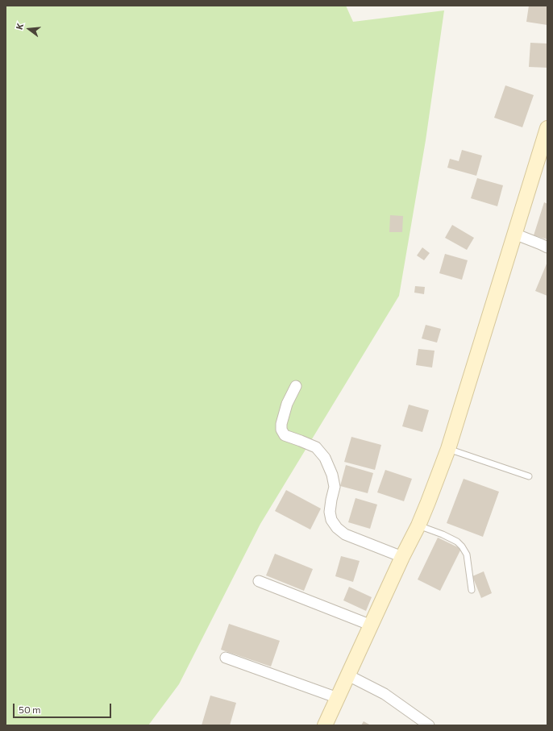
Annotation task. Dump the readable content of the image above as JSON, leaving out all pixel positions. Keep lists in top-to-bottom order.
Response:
{
  "scale_bar": "50 m",
  "north": "left"
}
